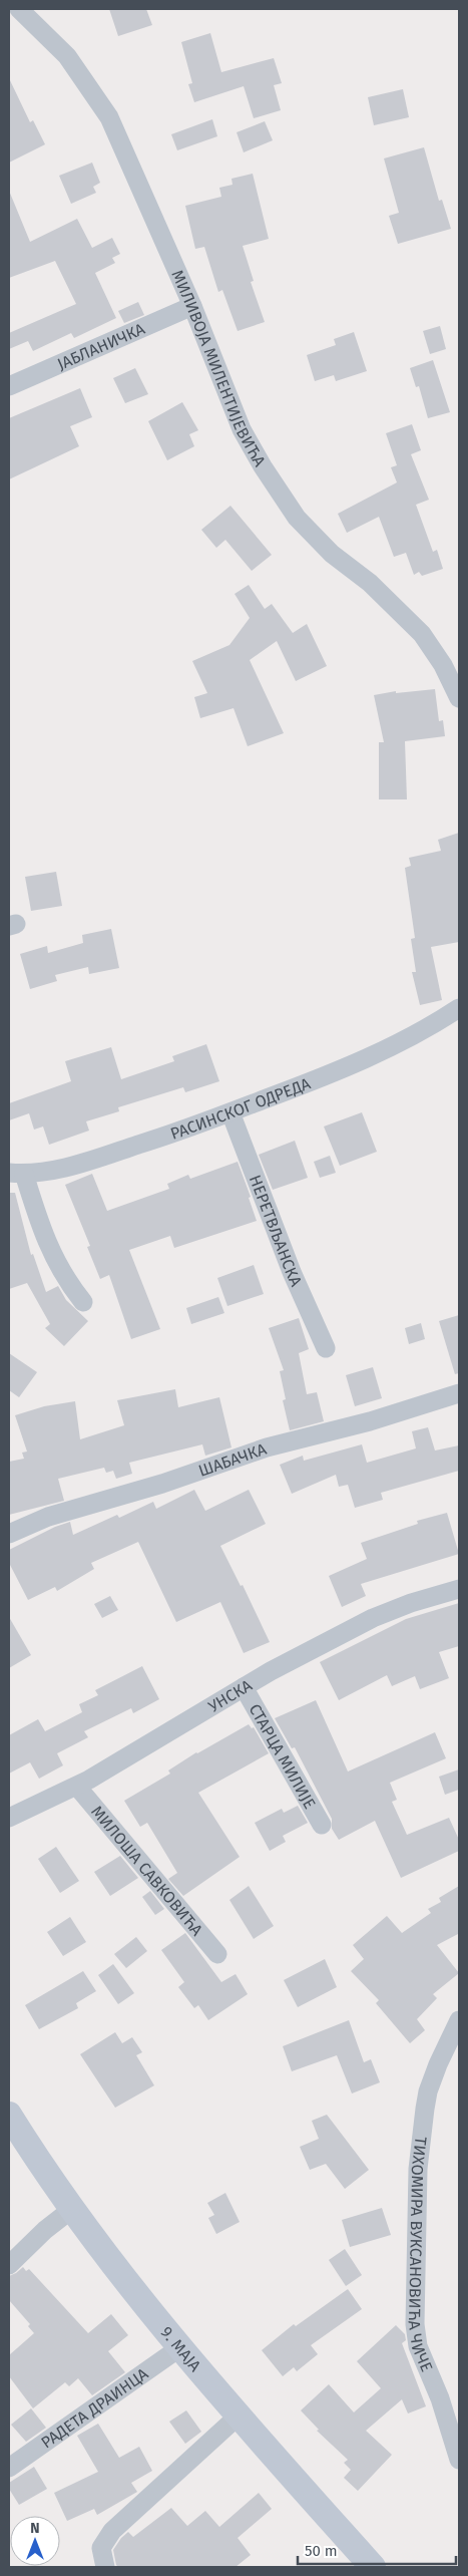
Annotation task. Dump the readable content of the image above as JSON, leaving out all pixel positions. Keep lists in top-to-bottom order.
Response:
{
  "streets": {
    "main road": ["9. МАЈА"],
    "street": [
      "ЈАБЛАНИЧКА",
      "МИЛИВОЈА МИЛЕНТИЈЕВИЋА",
      "РАСИНСКОГ ОДРЕДА",
      "НЕРЕТВЉАНСКА",
      "ШАБАЧКА",
      "УНСКА",
      "СТАРЦА МИЛИЈЕ",
      "МИЛОША САВКОВИЋА",
      "ТИХОМИРА ВУКСАНОВИЋА ЧИЧЕ",
      "РАДЕТА ДРАИНЦА"
    ]
  },
  "crossings": [
    ["ЈАБЛАНИЧКА", "МИЛИВОЈА МИЛЕНТИЈЕВИЋА"],
    ["РАСИНСКОГ ОДРЕДА", "НЕРЕТВЉАНСКА"],
    ["УНСКА", "СТАРЦА МИЛИЈЕ"],
    ["УНСКА", "МИЛОША САВКОВИЋА"],
    ["9. МАЈА", "РАДЕТА ДРАИНЦА"]
  ],
  "scale_bar": "50 m",
  "north": "top"
}
